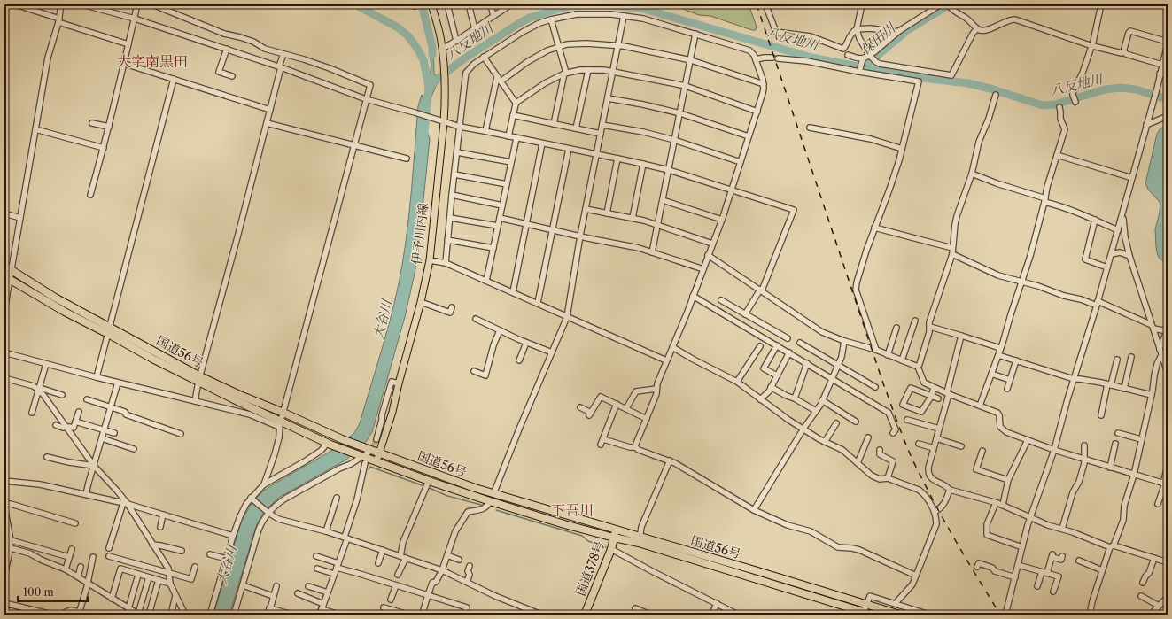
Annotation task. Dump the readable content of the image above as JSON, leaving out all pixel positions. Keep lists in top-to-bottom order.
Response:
{
  "streets": {
    "highway": ["国道56号", "国道378号"],
    "main road": ["伊予川内線"]
  },
  "crossings": [
    ["伊予川内線", "国道56号"],
    ["国道56号", "国道378号"]
  ],
  "districts": ["大字南黒田", "下吾川"],
  "water": ["八反地川", "保田川", "大谷川"],
  "scale_bar": "100 m"
}
